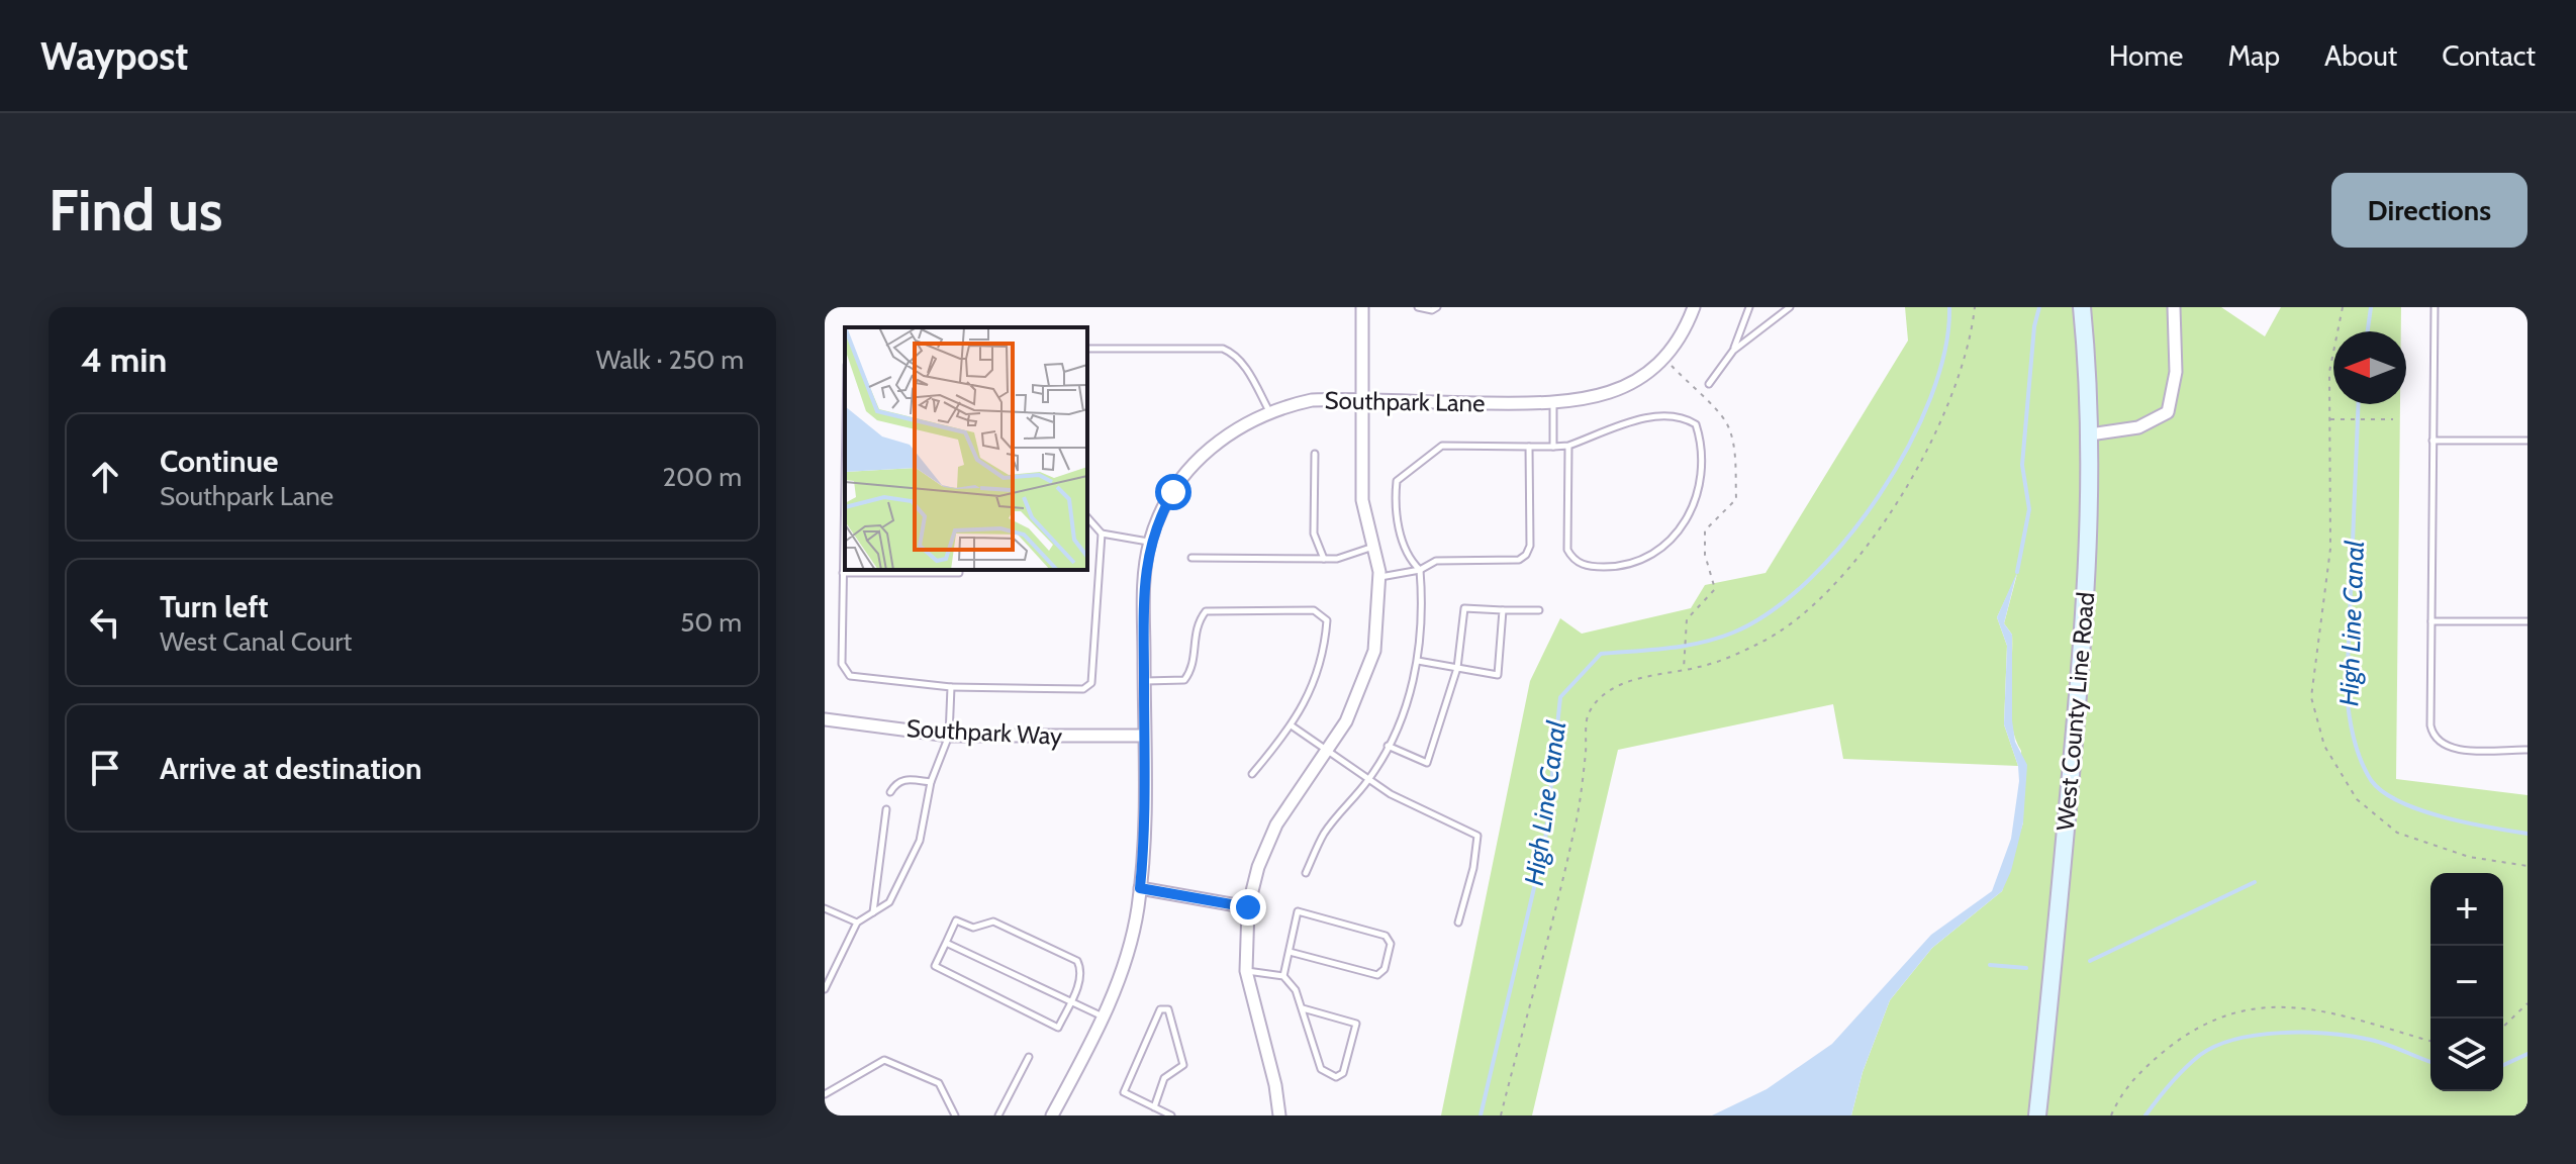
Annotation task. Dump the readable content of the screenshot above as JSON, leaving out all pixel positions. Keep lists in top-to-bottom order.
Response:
{
  "streets": {
    "main road": ["West County Line Road"],
    "street": ["Southpark Lane", "Southpark Way"]
  },
  "crossings": [
    ["Southpark Lane", "Southpark Way"]
  ],
  "water": ["High Line Canal"],
  "north": "left",
  "page": {
    "header": "Waypost",
    "nav": [
      "Home",
      "Map",
      "About",
      "Contact"
    ],
    "buttons": "Directions",
    "title": "Find us",
    "heading": ["4 min", "Walk · 250 m"],
    "list": [
      ["Continue", "Southpark Lane", "200 m"],
      ["Turn left", "West Canal Court", "50 m"],
      "Arrive at destination"
    ],
    "map_buttons": ["+", "−"]
  }
}
